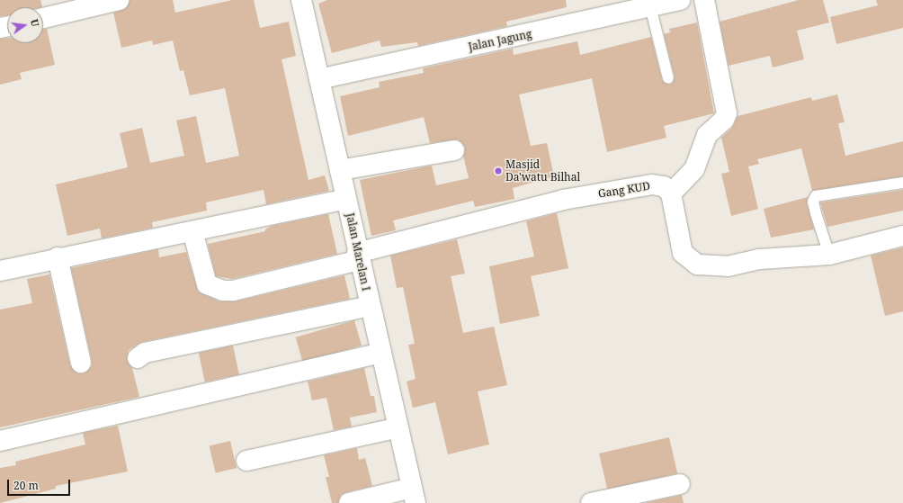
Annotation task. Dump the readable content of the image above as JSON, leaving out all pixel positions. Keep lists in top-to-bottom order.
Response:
{
  "streets": {
    "street": ["Jalan Jagung", "Gang KUD", "Jalan Marelan I"]
  },
  "crossings": [
    ["Jalan Jagung", "Jalan Marelan I"],
    ["Gang KUD", "Jalan Marelan I"]
  ],
  "places": ["Masjid Da'watu Bilhal"],
  "scale_bar": "20 m",
  "north": "right"
}
